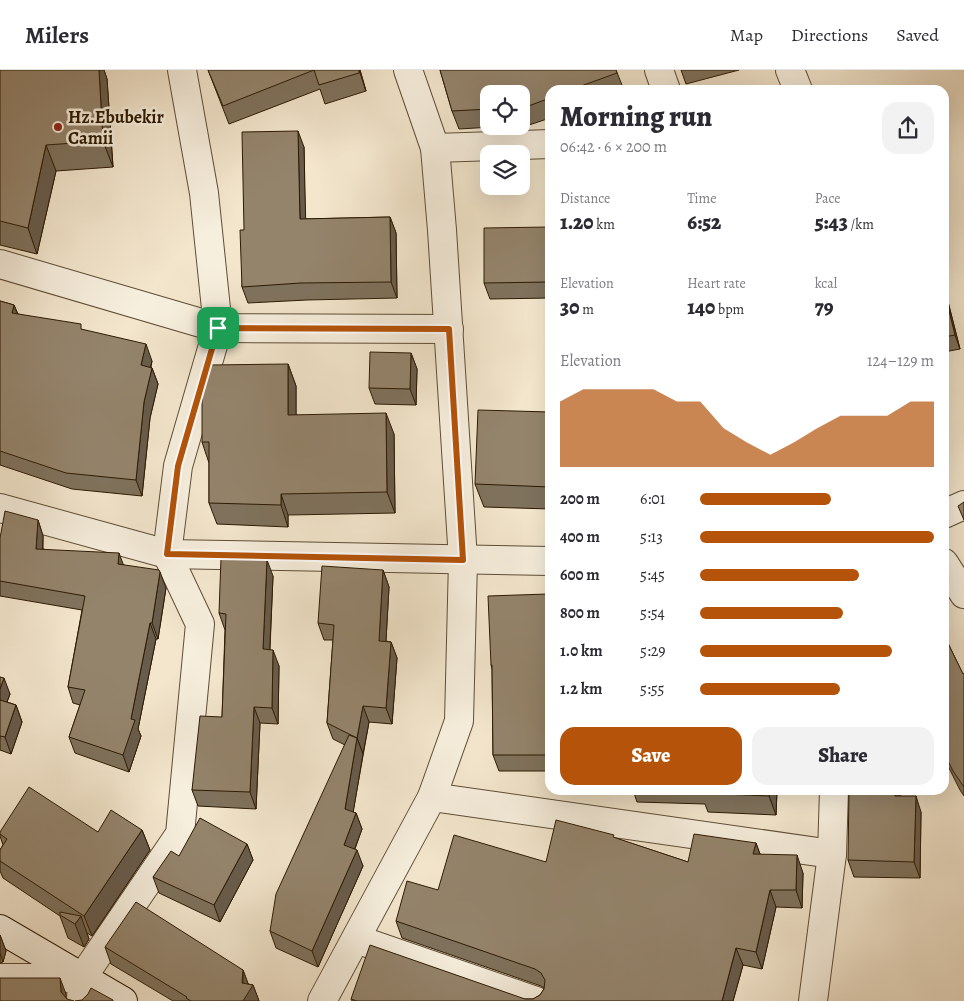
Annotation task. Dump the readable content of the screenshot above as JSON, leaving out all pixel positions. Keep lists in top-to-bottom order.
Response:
{
  "places": ["Hz.Ebubekir Camii"],
  "page": {
    "header": "Milers",
    "nav": ["Map", "Directions", "Saved"],
    "heading": ["Morning run", "06:42 · 6 × 200 m"],
    "stats": [
      ["Distance", "1.20 km"],
      ["Time", "6:52"],
      ["Pace", "5:43 /km"],
      ["Elevation", "30 m"],
      ["Heart rate", "140 bpm"],
      ["kcal", "79"]
    ],
    "chart": ["Elevation", "124–129 m"],
    "list": [
      {
        "name": "200 m",
        "note": "6:01"
      },
      {
        "name": "400 m",
        "note": "5:13"
      },
      {
        "name": "600 m",
        "note": "5:45"
      },
      {
        "name": "800 m",
        "note": "5:54"
      },
      {
        "name": "1.0 km",
        "note": "5:29"
      },
      {
        "name": "1.2 km",
        "note": "5:55"
      }
    ],
    "buttons": ["Save", "Share"]
  }
}
